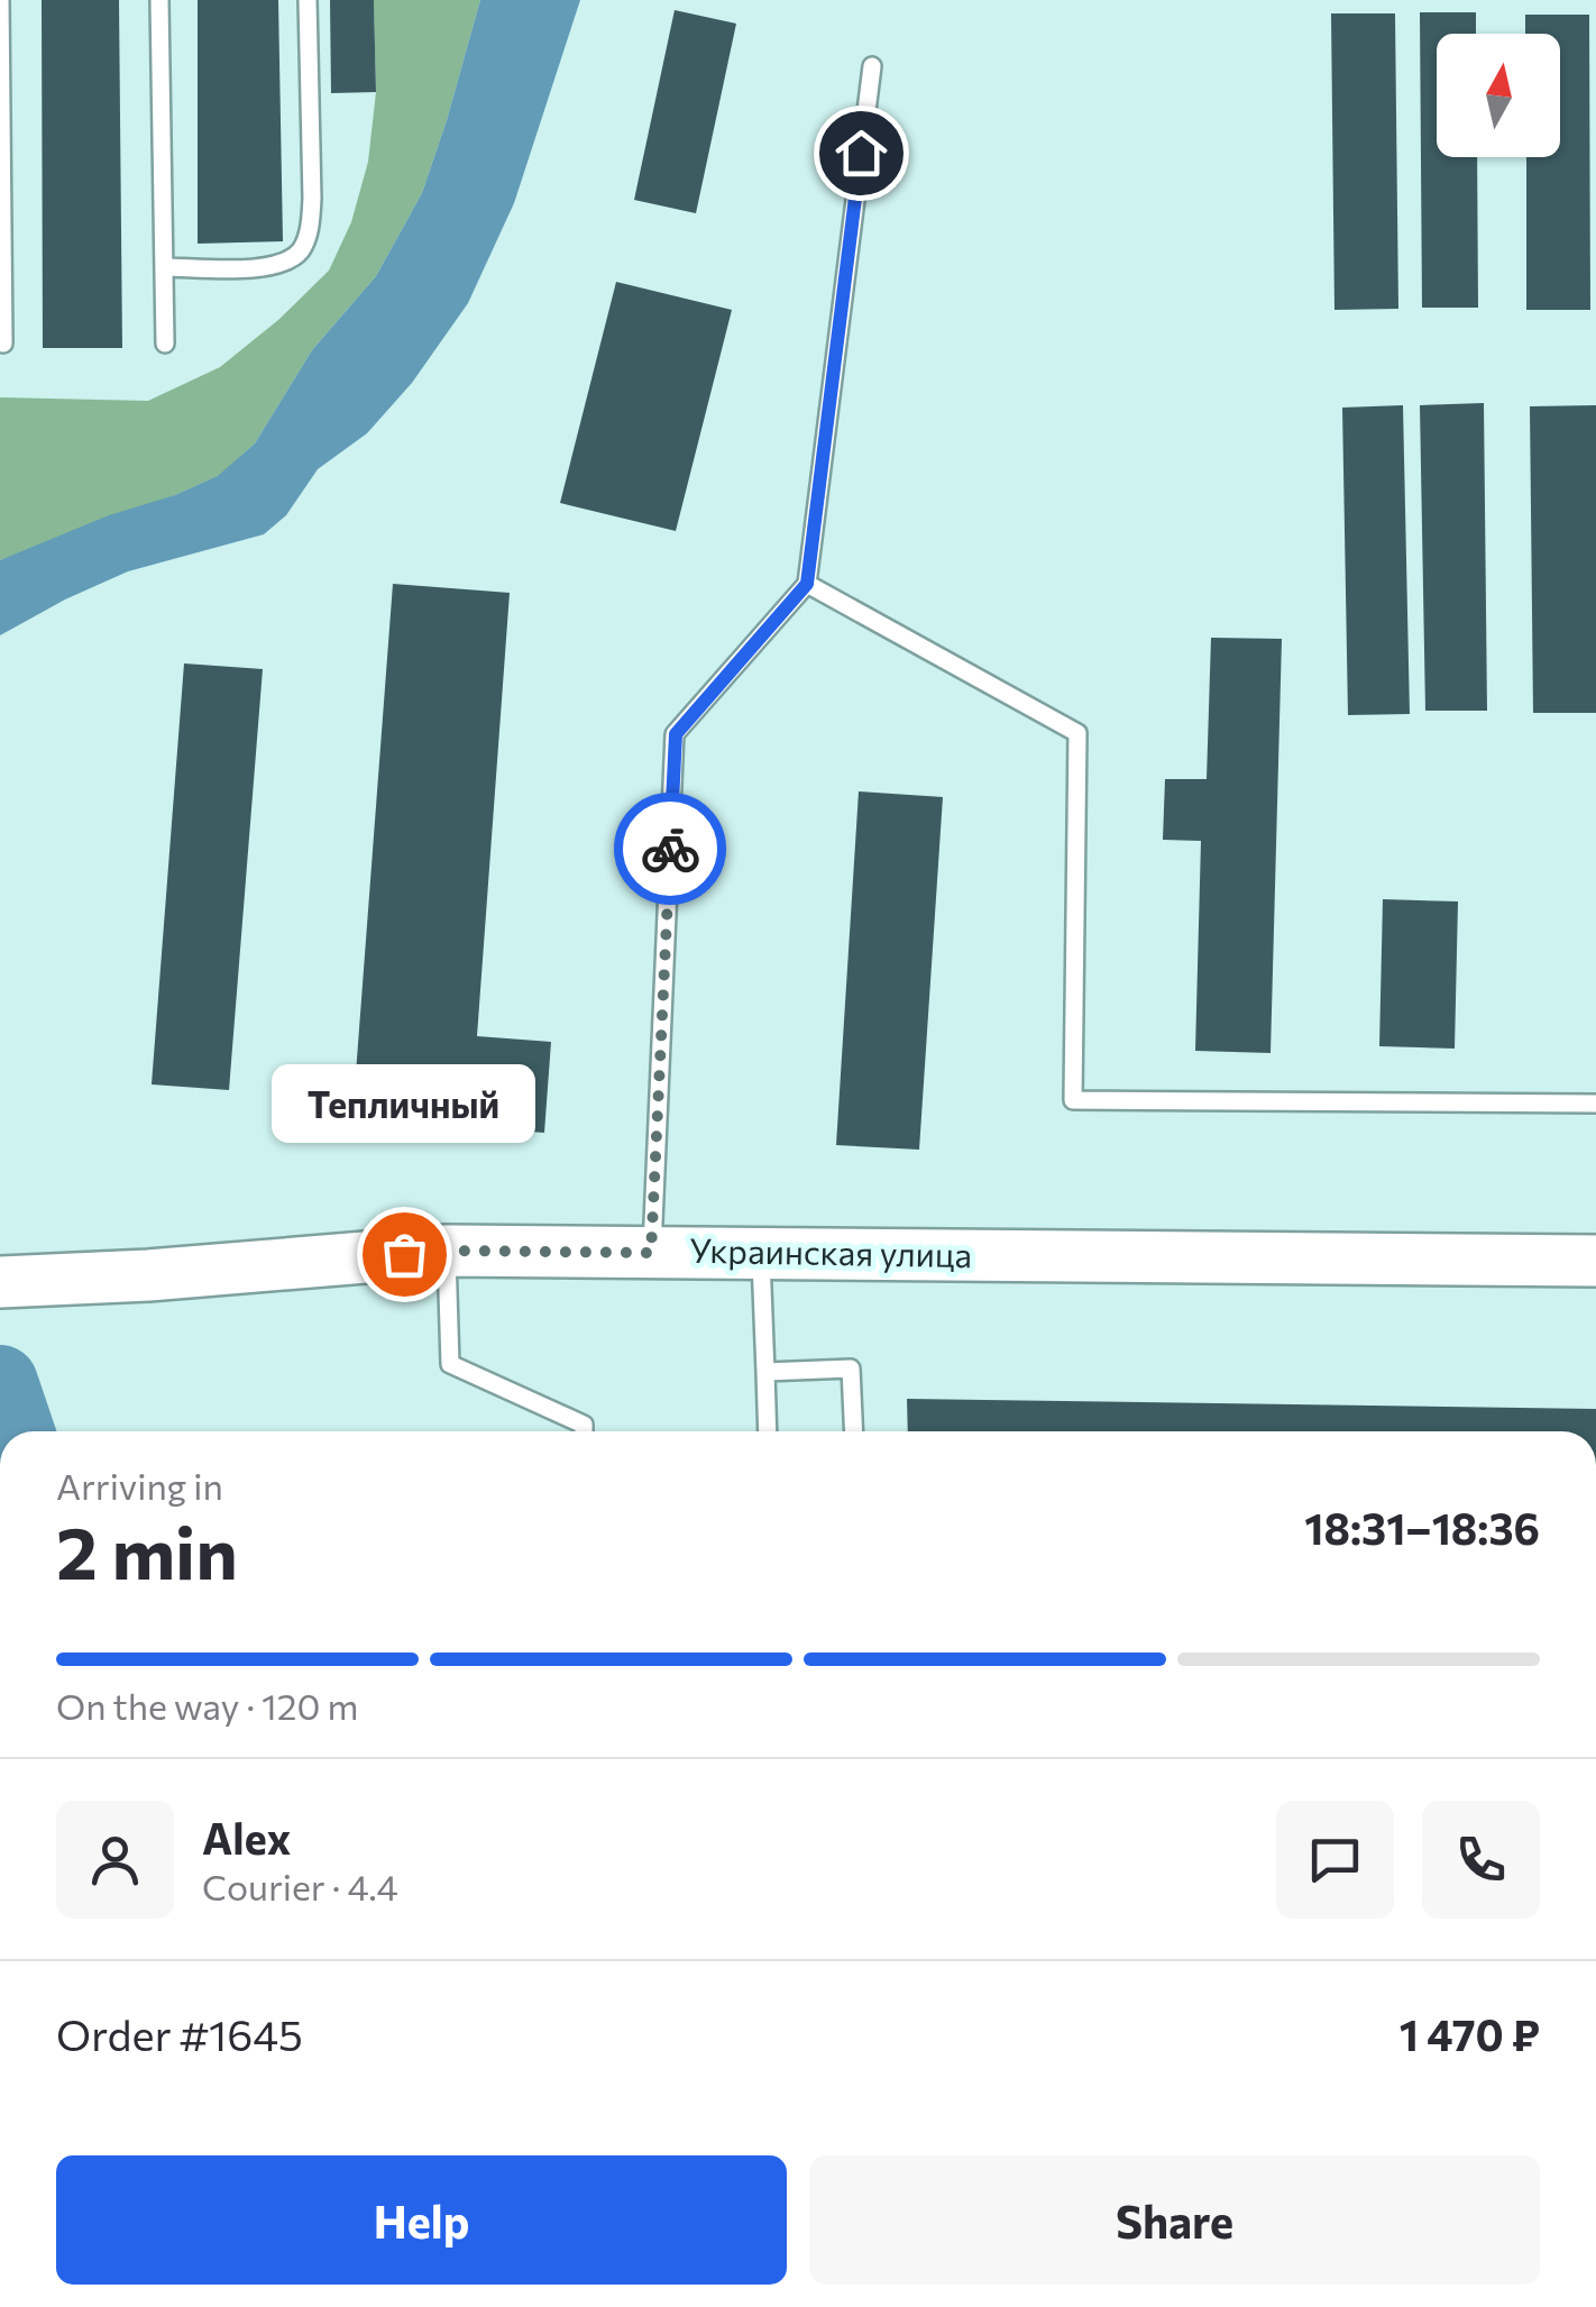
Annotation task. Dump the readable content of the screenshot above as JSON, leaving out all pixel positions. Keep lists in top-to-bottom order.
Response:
{
  "streets": {
    "main road": ["Украинская улица"]
  },
  "places": ["Тепличный"],
  "north": "top",
  "page": {
    "bubble": "Тепличный",
    "heading": ["2 min", "Arriving in", "18:31–18:36"],
    "panel": [
      "Alex",
      "Courier · 4.4",
      "Order #1645",
      "1 470 ₽"
    ],
    "bar": "On the way · 120 m",
    "buttons": ["Help", "Share"]
  }
}
